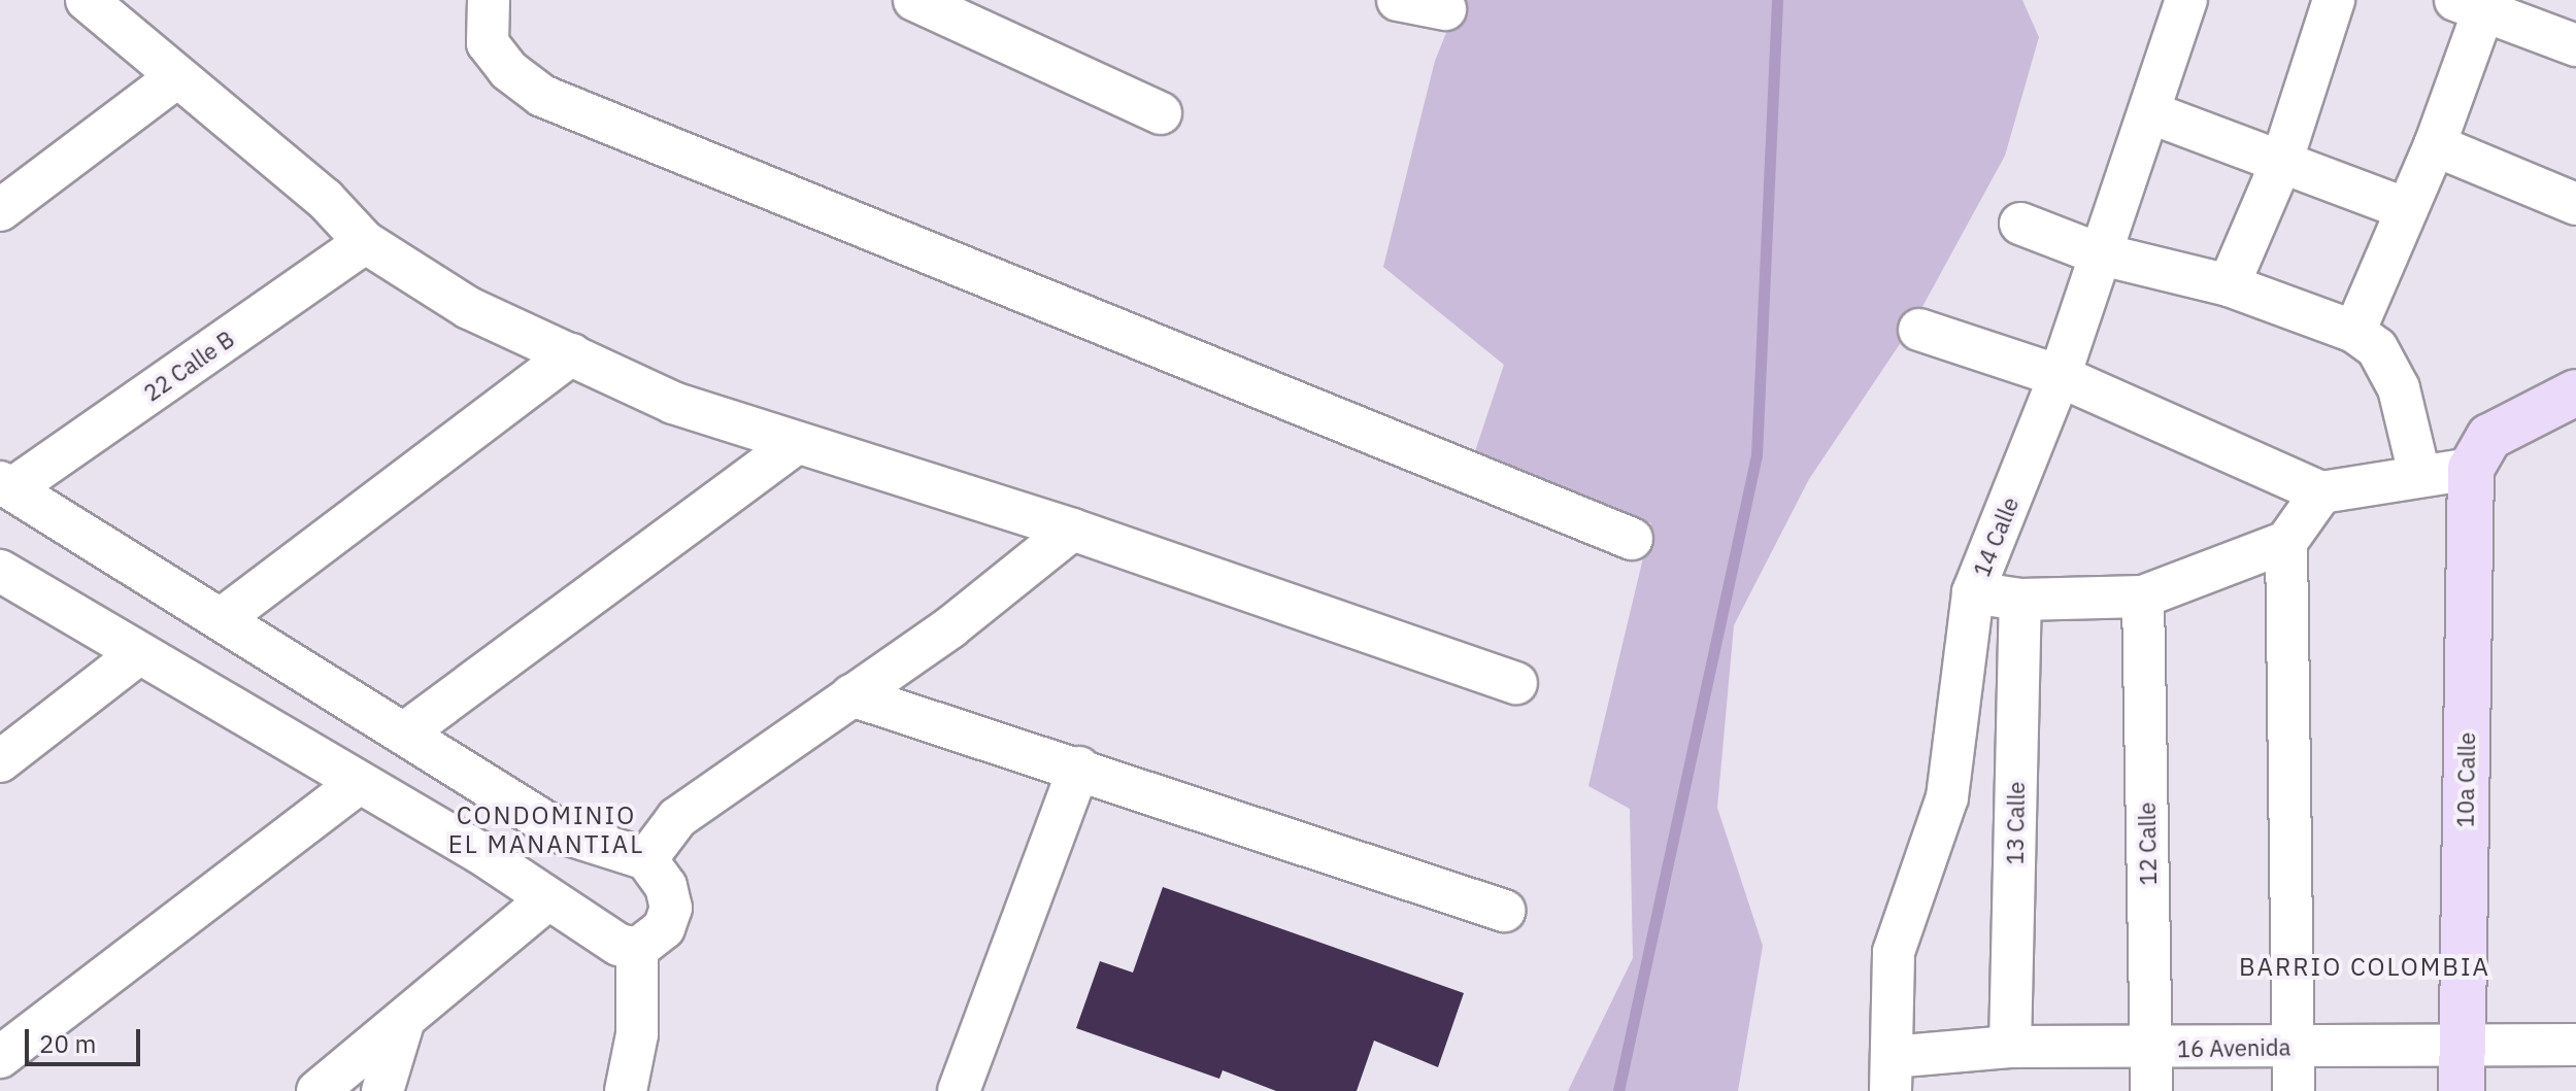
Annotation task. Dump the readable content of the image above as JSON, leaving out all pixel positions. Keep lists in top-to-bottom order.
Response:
{
  "streets": {
    "street": [
      "22 Calle B",
      "14 Calle",
      "10a Calle",
      "13 Calle",
      "12 Calle",
      "16 Avenida"
    ]
  },
  "crossings": [
    ["14 Calle", "16 Avenida"],
    ["10a Calle", "16 Avenida"],
    ["13 Calle", "16 Avenida"],
    ["12 Calle", "16 Avenida"]
  ],
  "districts": ["CONDOMINIO EL MANANTIAL", "BARRIO COLOMBIA"],
  "scale_bar": "20 m"
}
